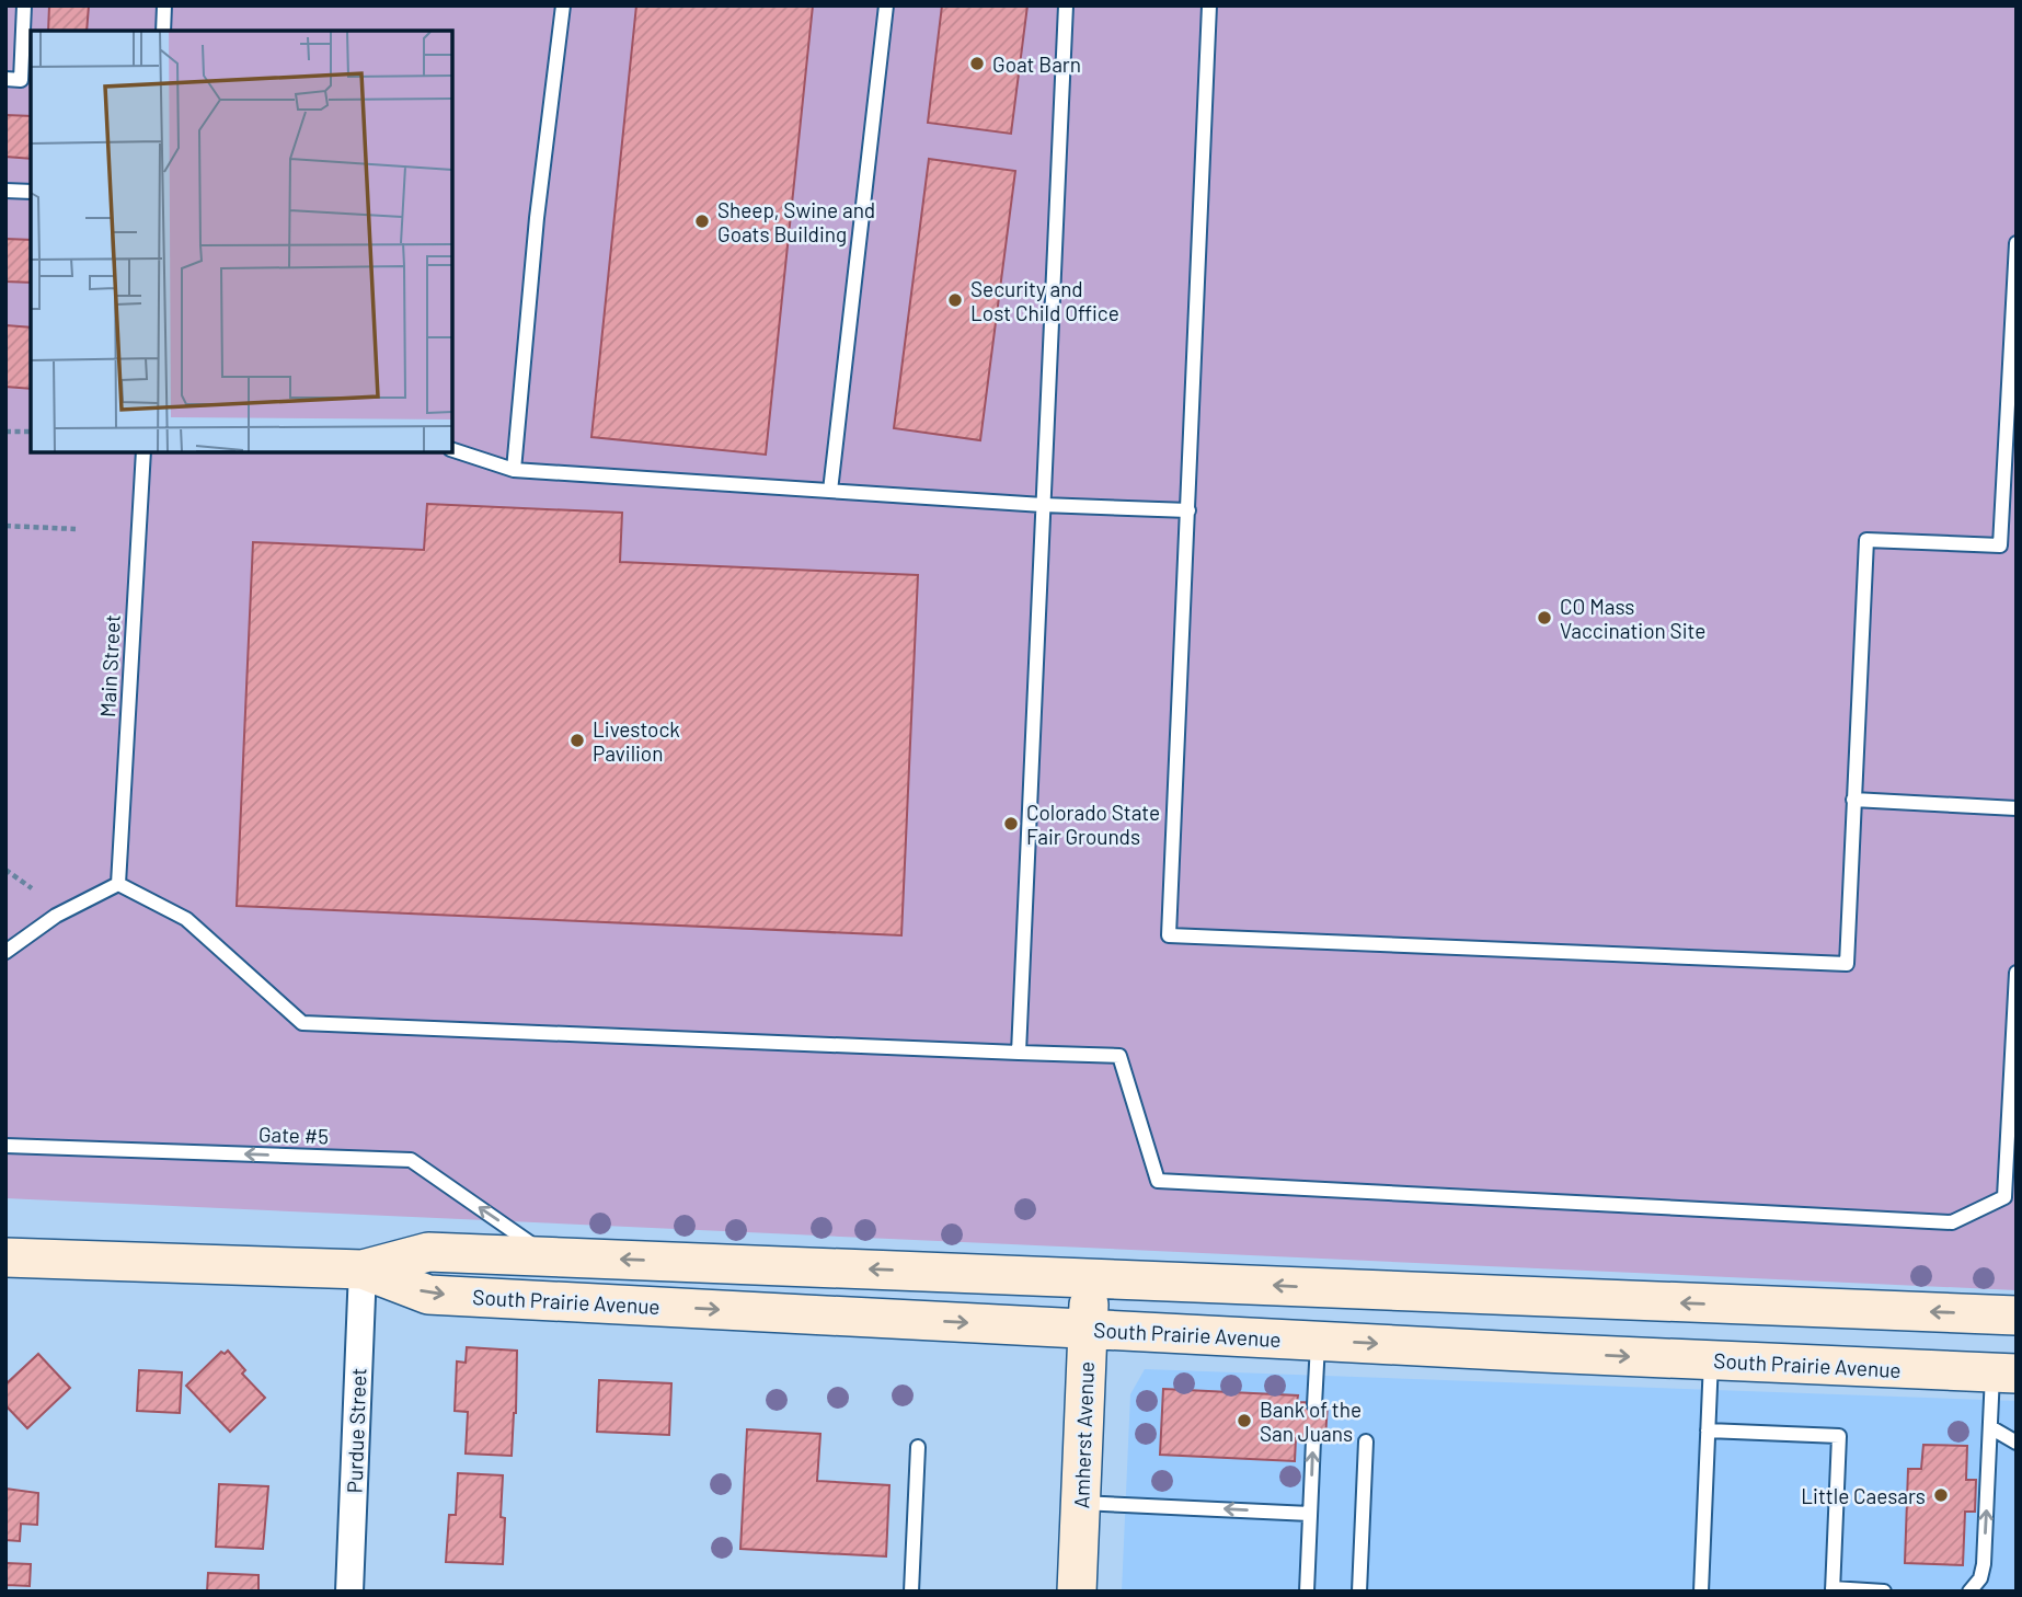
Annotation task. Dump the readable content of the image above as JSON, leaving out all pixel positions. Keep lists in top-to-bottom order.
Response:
{
  "streets": {
    "main road": ["South Prairie Avenue", "Amherst Avenue"],
    "street": ["Purdue Street"],
    "lane": ["Main Street", "Gate #5"]
  },
  "crossings": [
    ["Gate #5", "South Prairie Avenue"],
    ["South Prairie Avenue", "Purdue Street"],
    ["South Prairie Avenue", "Amherst Avenue"]
  ],
  "one_way": ["Gate #5"],
  "places": [
    "Goat Barn",
    "Sheep, Swine and Goats Building",
    "Security and Lost Child Office",
    "CO Mass Vaccination Site",
    "Livestock Pavilion",
    "Colorado State Fair Grounds",
    "Bank of the San Juans",
    "Little Caesars"
  ]
}
